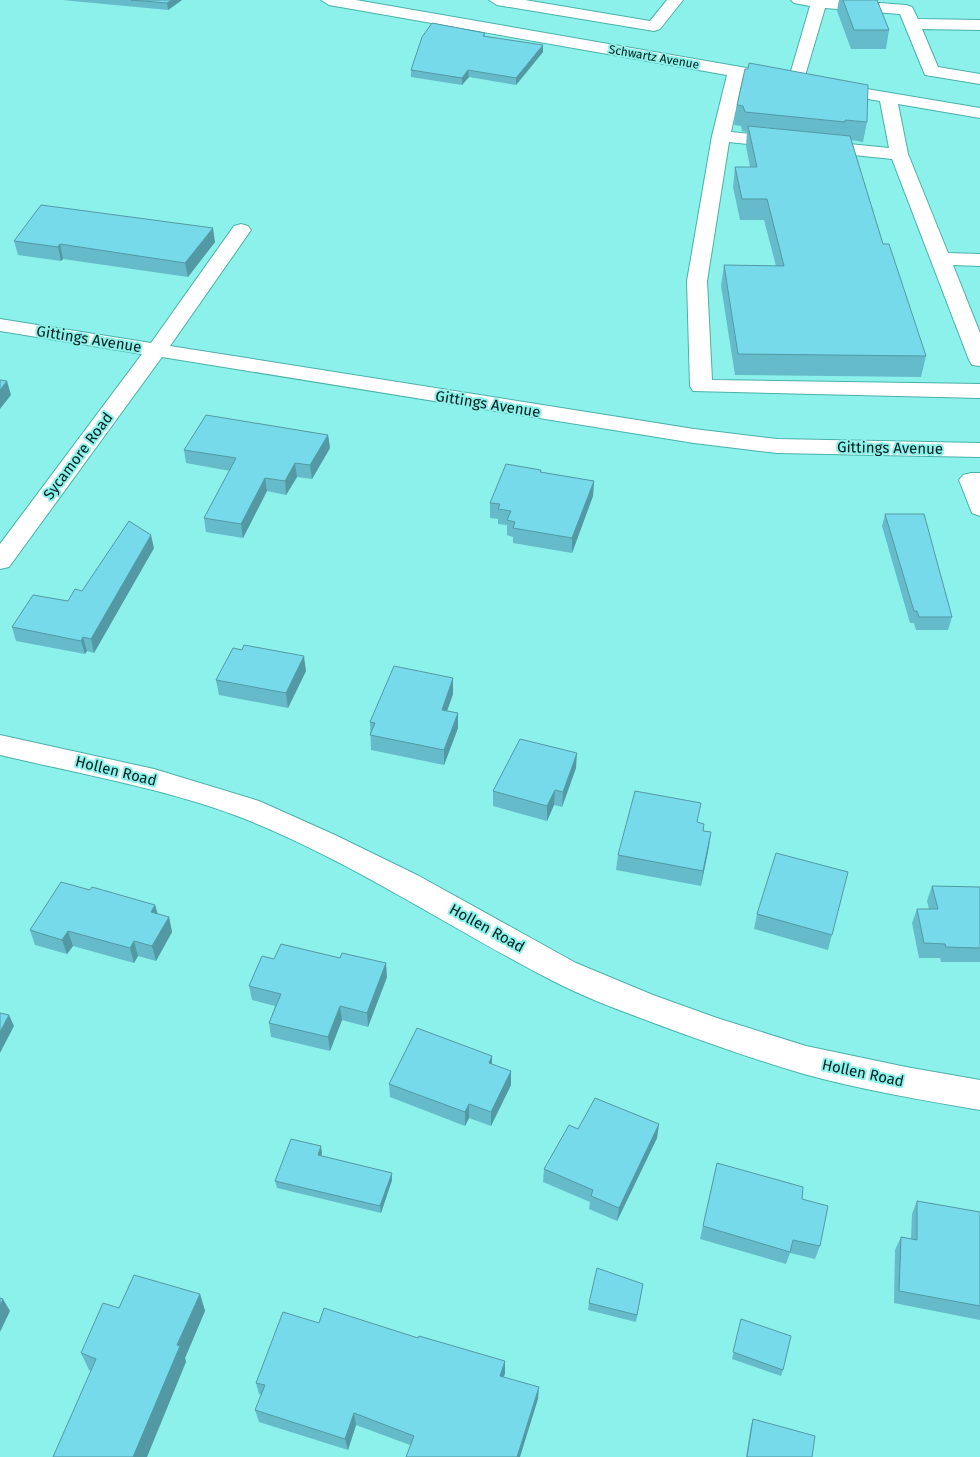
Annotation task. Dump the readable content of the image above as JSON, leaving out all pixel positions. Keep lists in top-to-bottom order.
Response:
{
  "streets": {
    "street": [
      "Schwartz Avenue",
      "Gittings Avenue",
      "Sycamore Road",
      "Hollen Road"
    ]
  },
  "crossings": [
    ["Gittings Avenue", "Sycamore Road"]
  ]
}
